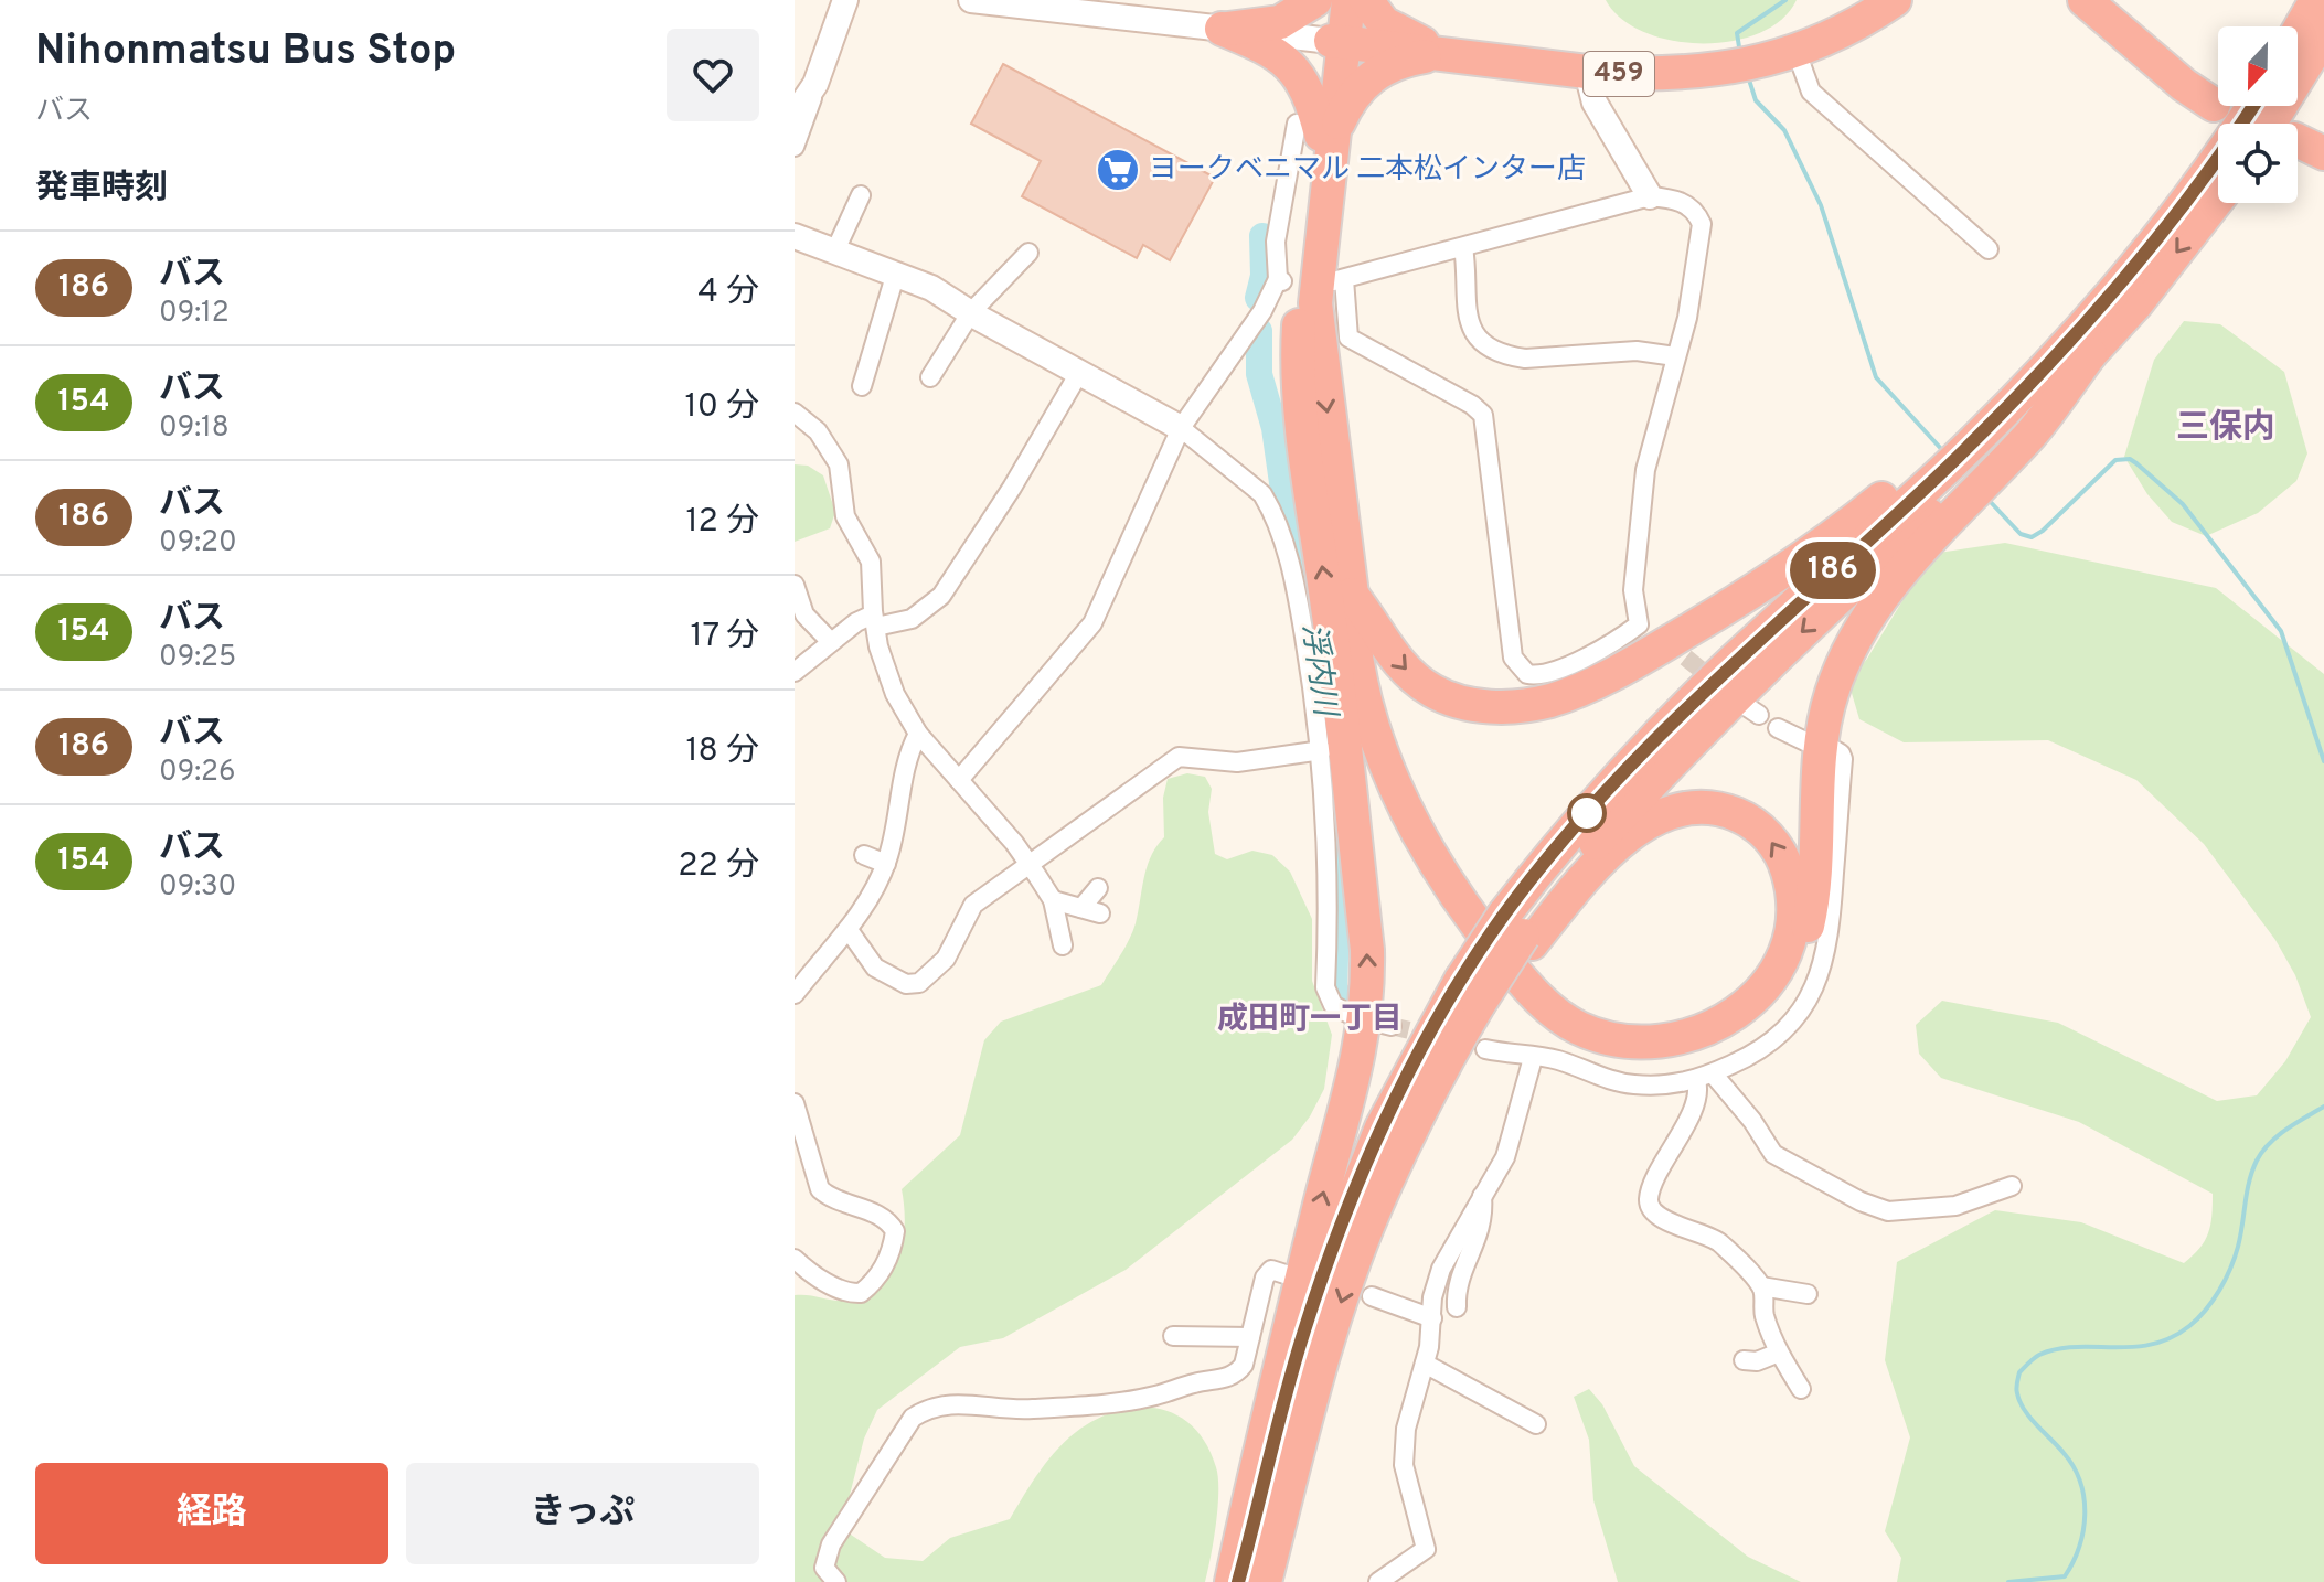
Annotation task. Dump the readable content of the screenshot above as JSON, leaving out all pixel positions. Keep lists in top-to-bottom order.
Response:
{
  "streets": {
    "highway": ["459"]
  },
  "districts": ["三保内", "成田町一丁目"],
  "water": ["浮内川"],
  "places": {
    "supermarket": ["ヨークベニマル 二本松インター店"]
  },
  "lines": ["bus line 186"],
  "north": "bottom",
  "page": {
    "heading": [
      ["Nihonmatsu Bus Stop", "バス"],
      "発車時刻"
    ],
    "on_map": "186",
    "list": [
      {
        "mark": "186",
        "name": "バス",
        "note": "09:12",
        "value": "4 分"
      },
      {
        "mark": "154",
        "name": "バス",
        "note": "09:18",
        "value": "10 分"
      },
      {
        "mark": "186",
        "name": "バス",
        "note": "09:20",
        "value": "12 分"
      },
      {
        "mark": "154",
        "name": "バス",
        "note": "09:25",
        "value": "17 分"
      },
      {
        "mark": "186",
        "name": "バス",
        "note": "09:26",
        "value": "18 分"
      },
      {
        "mark": "154",
        "name": "バス",
        "note": "09:30",
        "value": "22 分"
      }
    ],
    "buttons": ["経路", "きっぷ"]
  }
}
